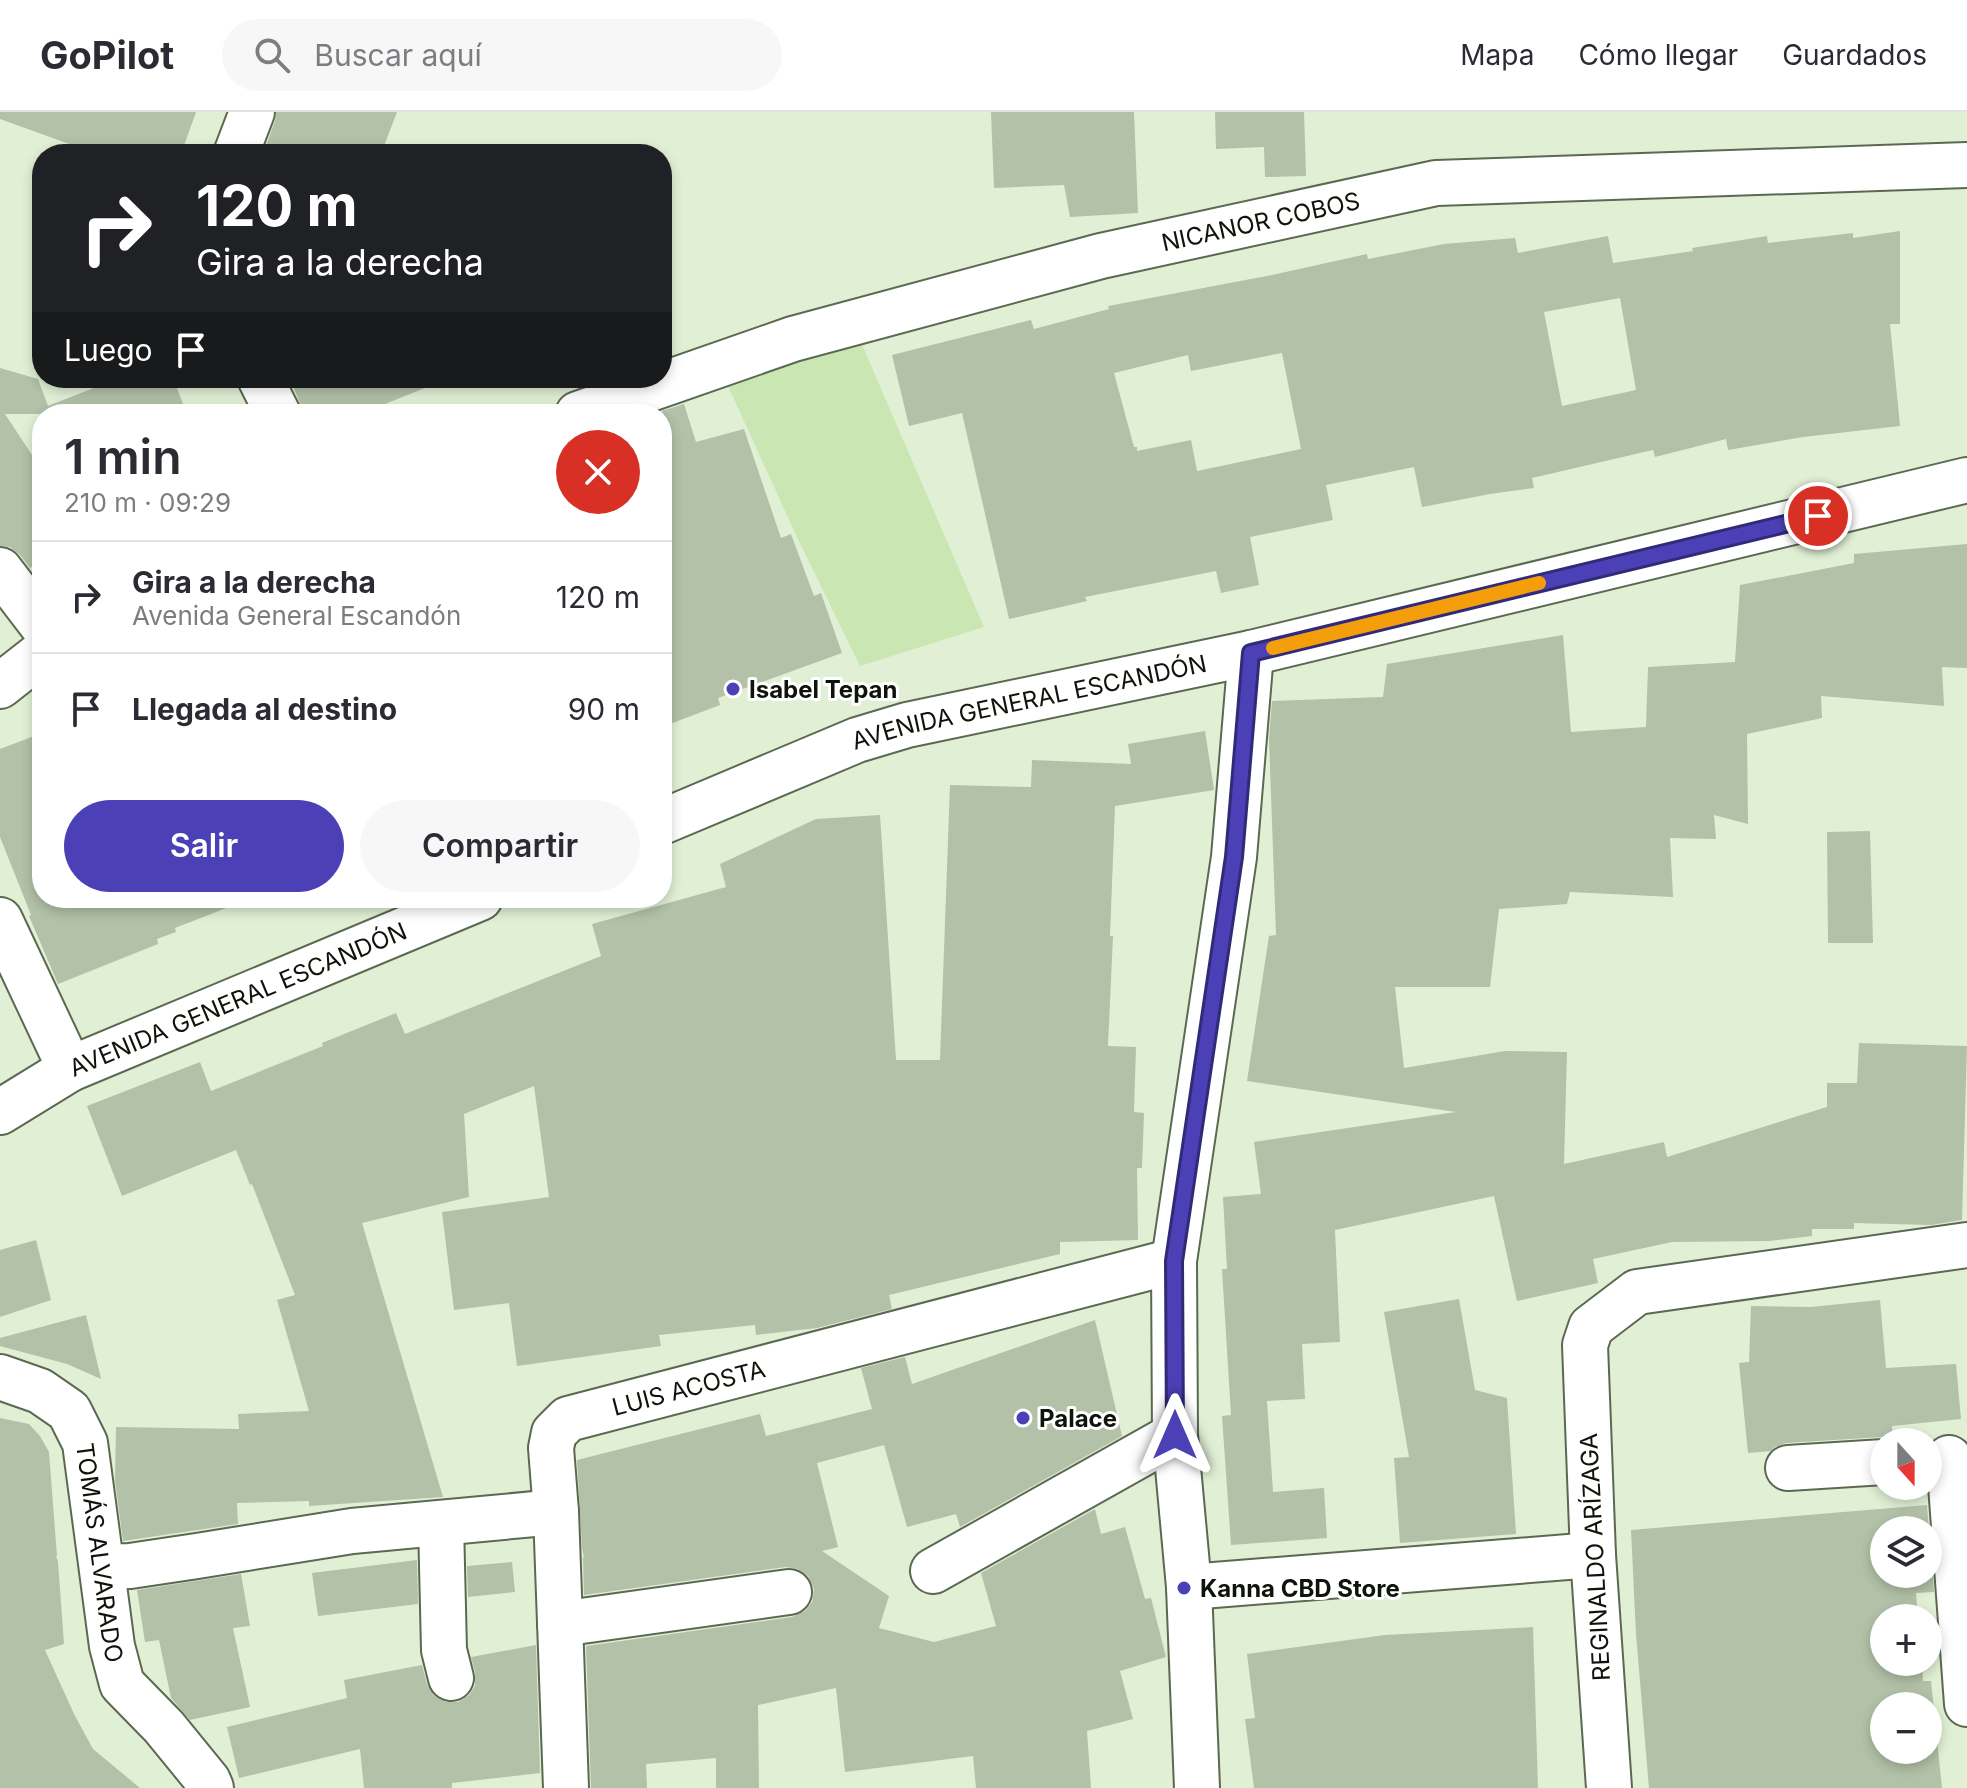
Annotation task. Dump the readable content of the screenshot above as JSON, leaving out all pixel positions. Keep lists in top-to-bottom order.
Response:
{
  "streets": {
    "street": [
      "NICANOR COBOS",
      "AVENIDA GENERAL ESCANDÓN",
      "LUIS ACOSTA",
      "TOMÁS ALVARADO",
      "REGINALDO ARÍZAGA"
    ]
  },
  "places": ["Isabel Tepan", "Palace", "Kanna CBD Store"],
  "north": "bottom",
  "page": {
    "header": "GoPilot",
    "search": "Buscar aquí",
    "nav": ["Mapa", "Cómo llegar", "Guardados"],
    "turn": ["120 m", "Gira a la derecha"],
    "then": "Luego",
    "heading": ["1 min", "210 m · 09:29"],
    "list": [
      {
        "name": "Gira a la derecha",
        "note": "Avenida General Escandón",
        "value": "120 m"
      },
      {
        "name": "Llegada al destino",
        "value": "90 m"
      }
    ],
    "buttons": ["Salir", "Compartir"],
    "map_buttons": ["+", "−"]
  }
}
